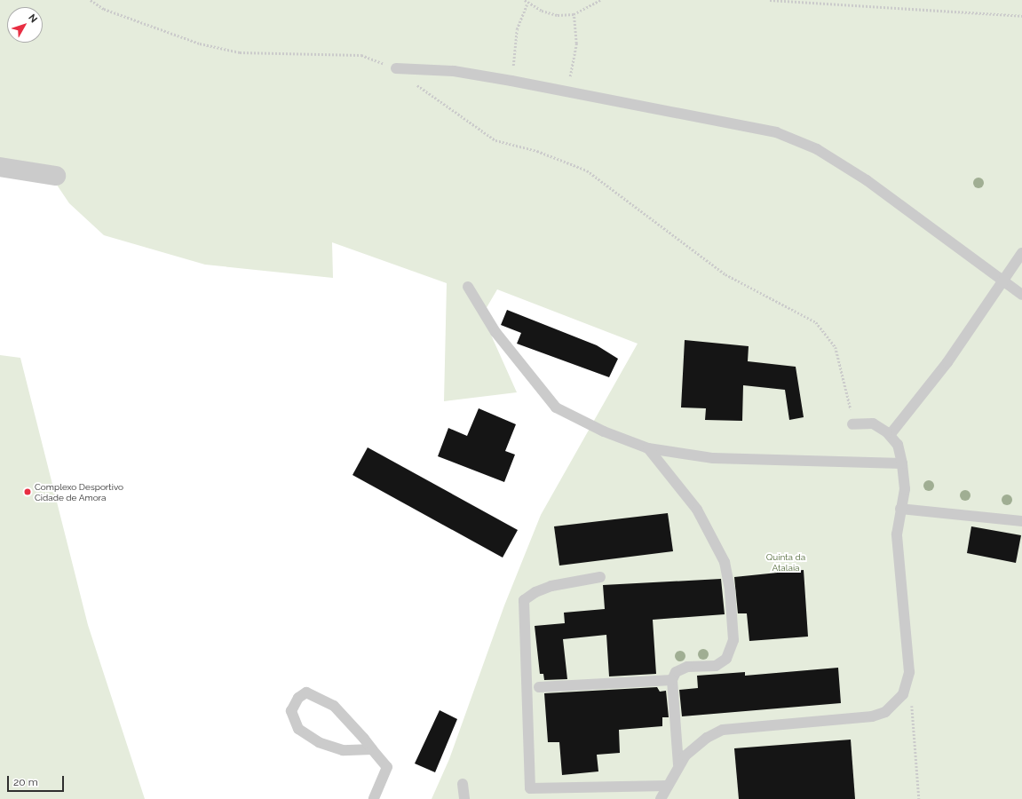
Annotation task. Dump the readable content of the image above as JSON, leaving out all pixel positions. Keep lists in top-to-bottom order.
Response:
{
  "parks": ["Quinta da Atalaia"],
  "places": ["Complexo Desportivo Cidade de Amora"],
  "scale_bar": "20 m",
  "north": "top right"
}
